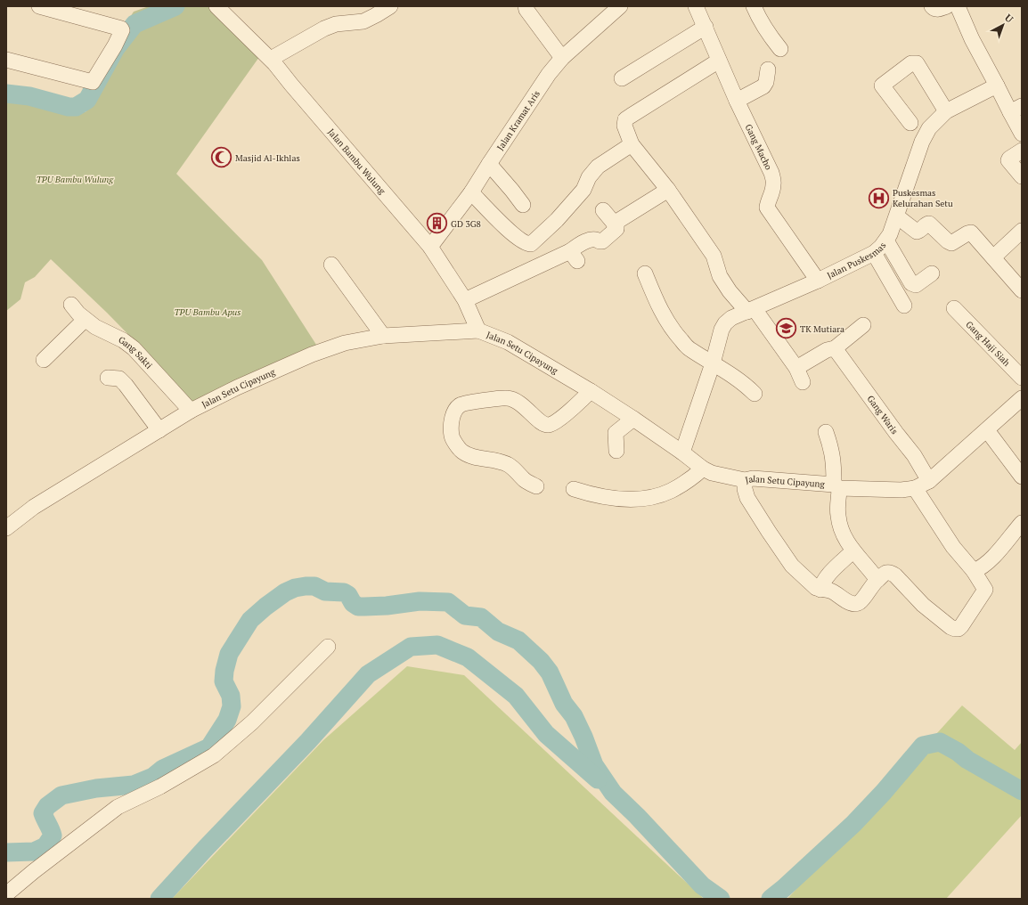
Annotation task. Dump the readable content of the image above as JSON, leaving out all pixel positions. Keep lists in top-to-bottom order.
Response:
{
  "streets": {
    "street": [
      "Jalan Kramat Aris",
      "Gang Macho",
      "Jalan Bambu Wulung",
      "Jalan Puskesmas",
      "Gang Haji Siah",
      "Jalan Setu Cipayung",
      "Gang Sakti",
      "Gang Waris"
    ]
  },
  "crossings": [
    ["Jalan Kramat Aris", "Jalan Bambu Wulung"],
    ["Gang Macho", "Jalan Puskesmas"],
    ["Jalan Bambu Wulung", "Jalan Setu Cipayung"],
    ["Jalan Puskesmas", "Jalan Setu Cipayung"],
    ["Jalan Setu Cipayung", "Gang Sakti"],
    ["Jalan Setu Cipayung", "Gang Waris"]
  ],
  "parks": ["TPU Bambu Wulung", "TPU Bambu Apus"],
  "places": {
    "mosque": ["Masjid Al-Ikhlas"],
    "hospital": ["Puskesmas Kelurahan Setu"],
    "building": ["GD 3G8"],
    "school or university": ["TK Mutiara"]
  },
  "north": "top right"
}
